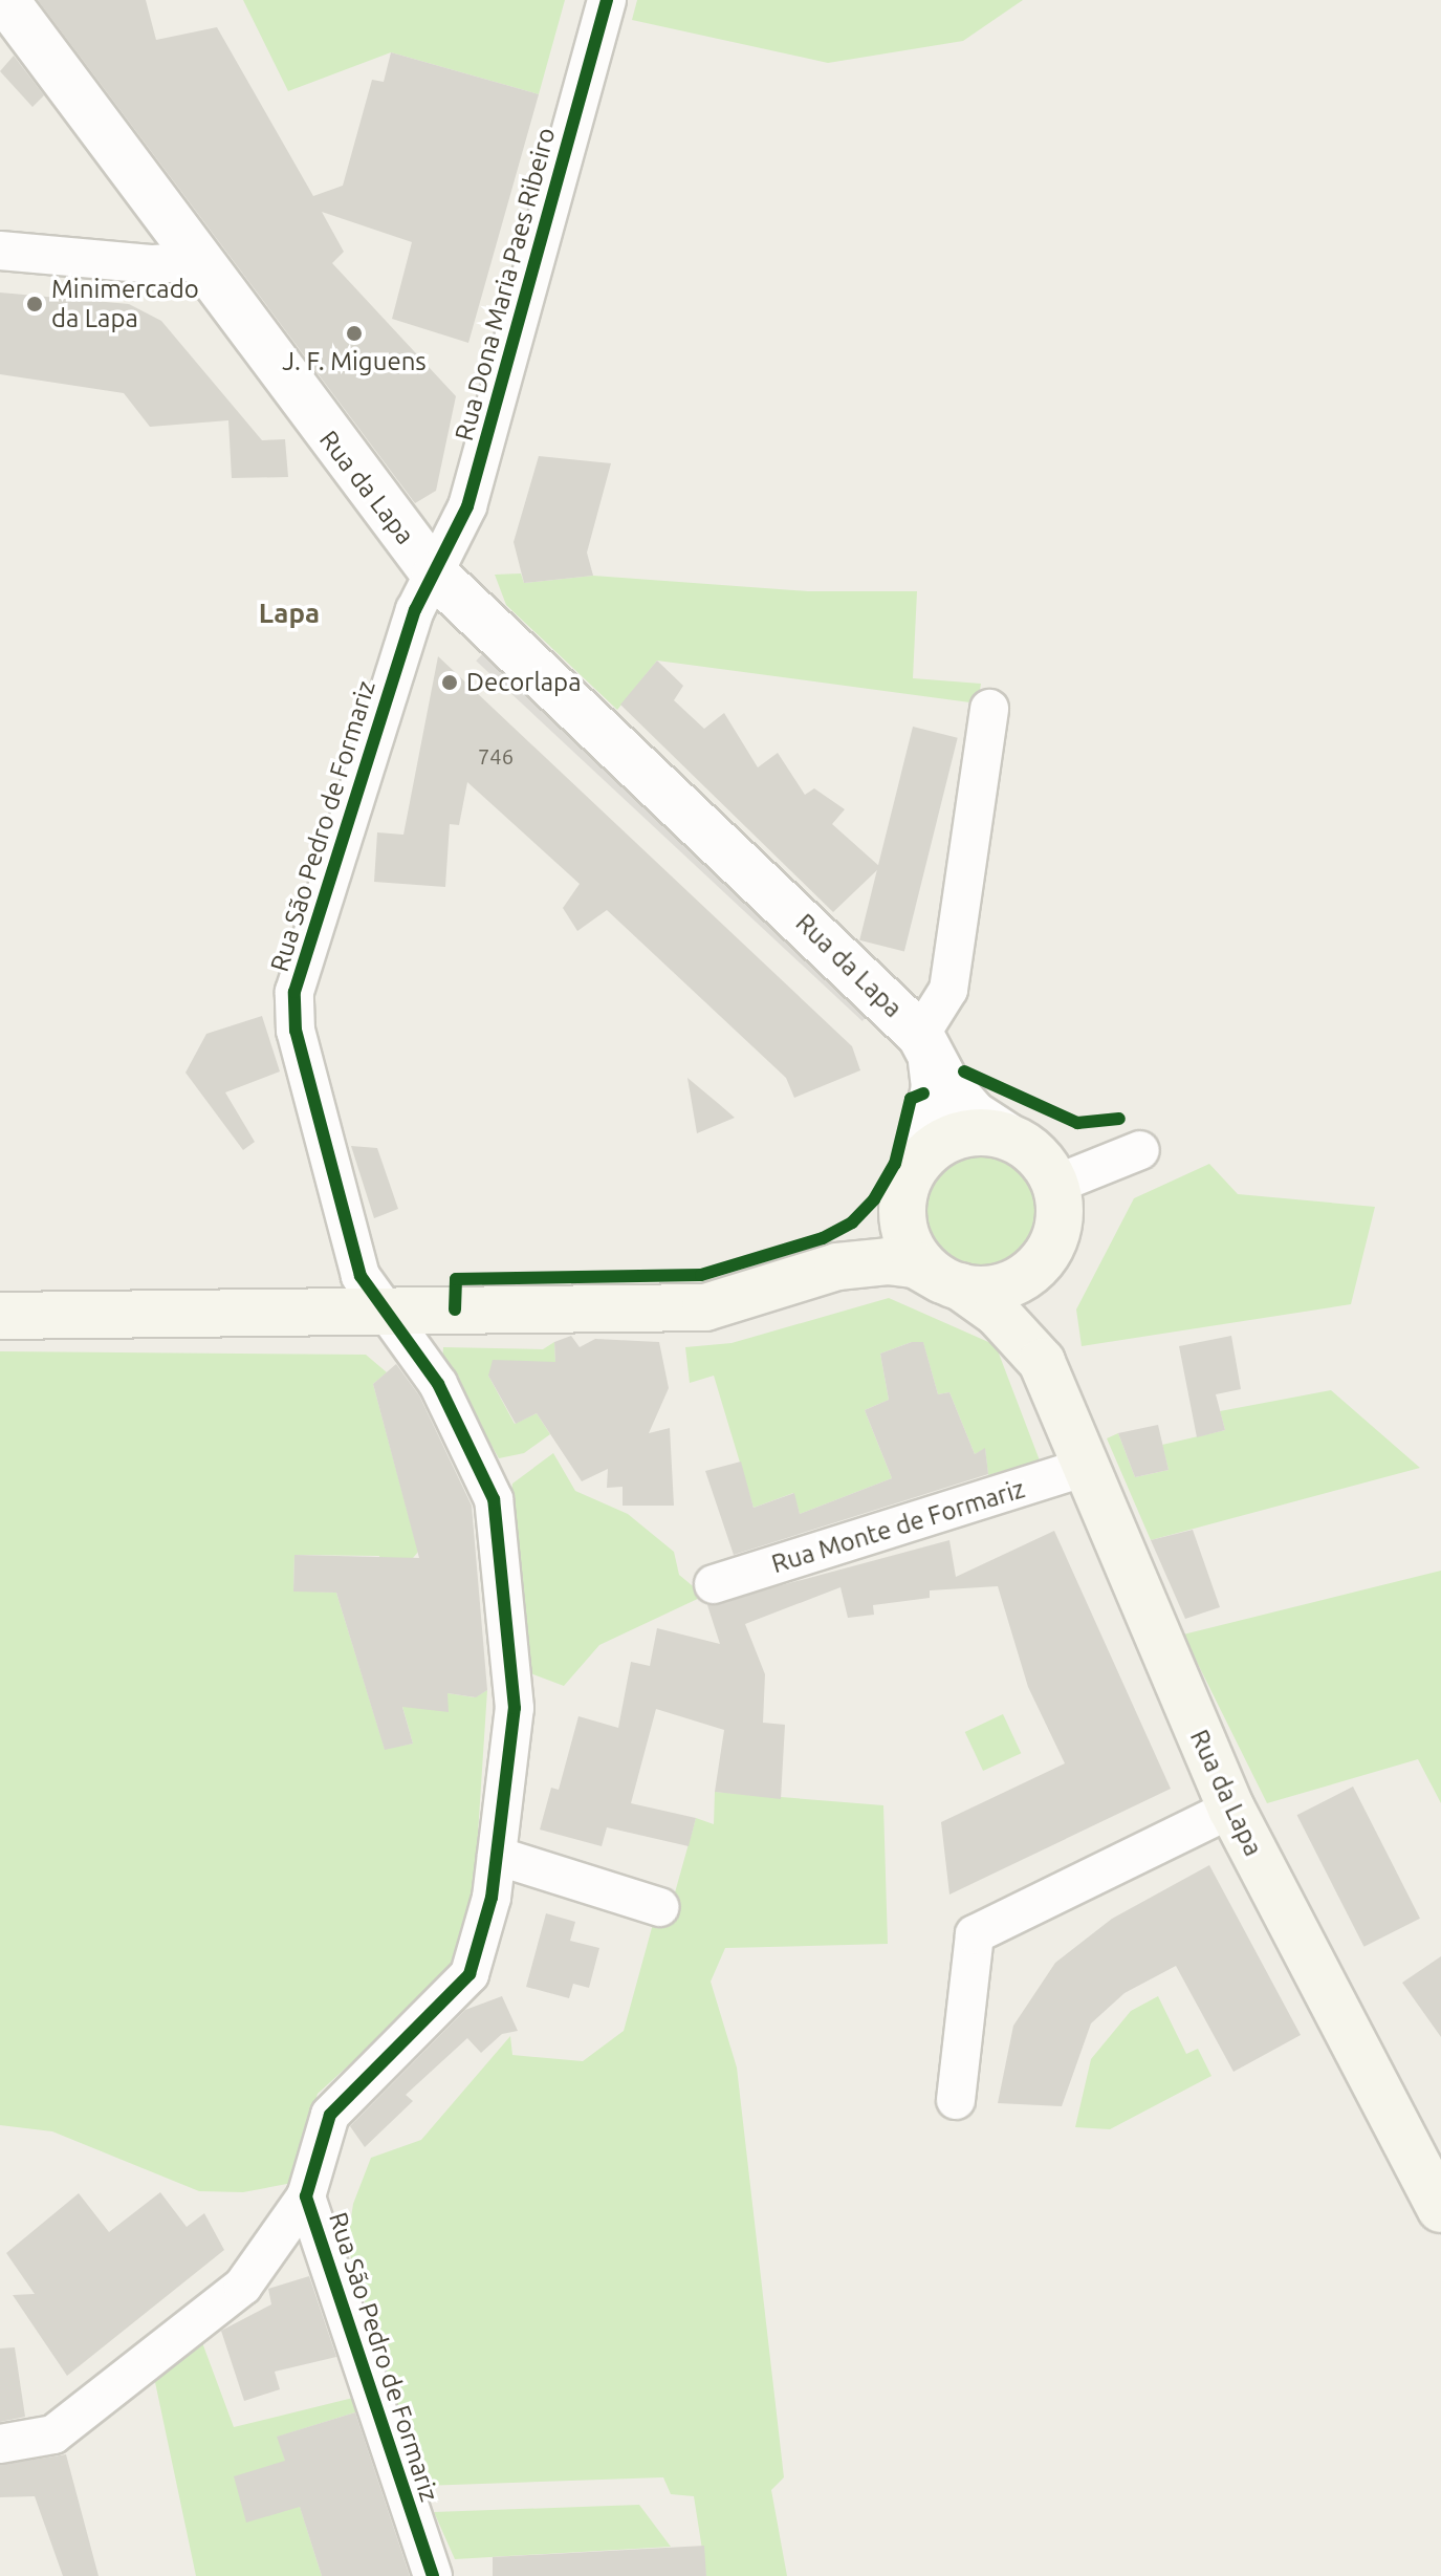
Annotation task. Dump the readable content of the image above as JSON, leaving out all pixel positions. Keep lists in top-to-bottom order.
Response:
{
  "streets": {
    "main road": ["Rua da Lapa"],
    "street": ["Rua Dona Maria Paes Ribeiro", "Rua São Pedro de Formariz", "Rua Monte de Formariz"]
  },
  "crossings": [
    ["Rua Dona Maria Paes Ribeiro", "Rua da Lapa"],
    ["Rua Dona Maria Paes Ribeiro", "Rua São Pedro de Formariz"],
    ["Rua da Lapa", "Rua São Pedro de Formariz"],
    ["Rua da Lapa", "Rua Monte de Formariz"]
  ],
  "districts": ["Lapa"],
  "places": ["Minimercado da Lapa", "J. F. Miguens", "Decorlapa"],
  "house_numbers": ["746"]
}
